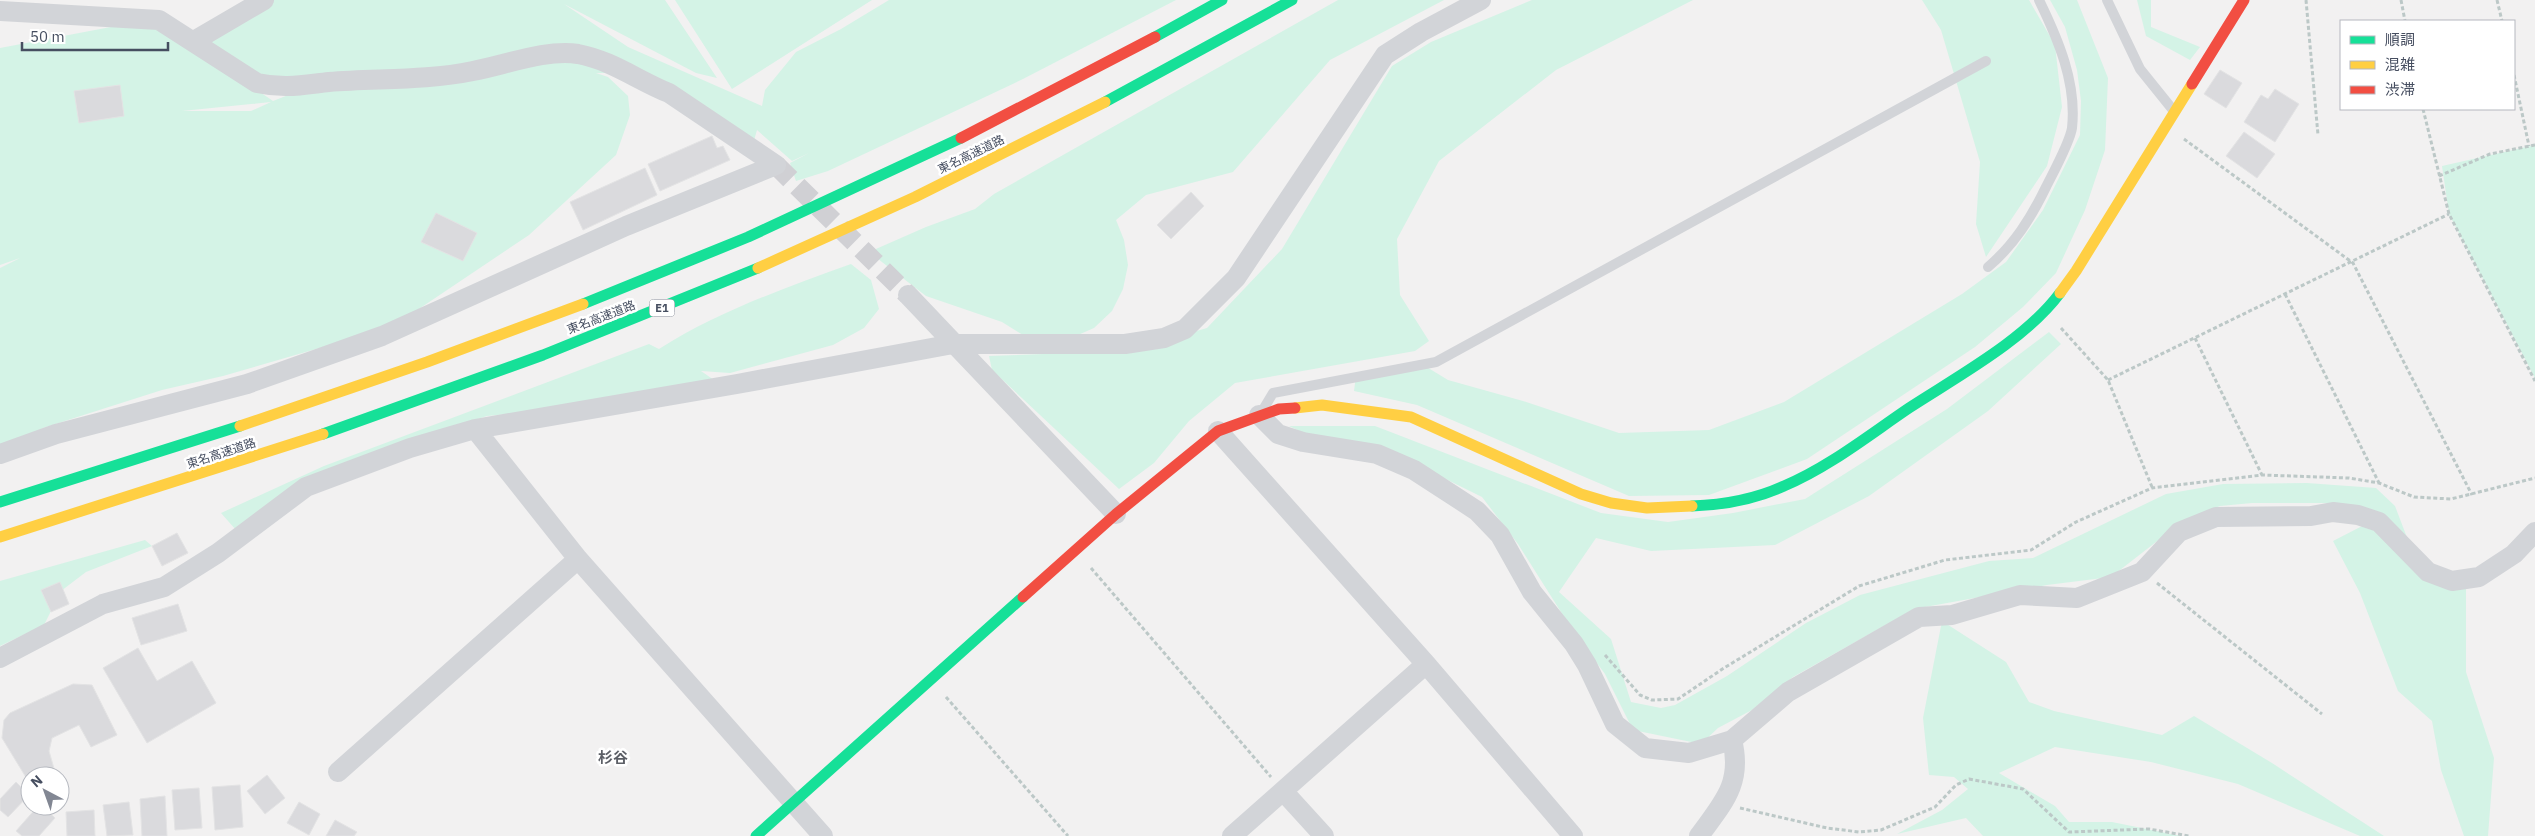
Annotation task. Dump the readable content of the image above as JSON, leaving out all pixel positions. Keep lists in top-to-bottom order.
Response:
{
  "streets": {
    "main road": ["東名高速道路", "E1"]
  },
  "districts": ["杉谷"],
  "legend": ["順調", "混雑", "渋滞"],
  "scale_bar": "50 m",
  "north": "top left"
}
